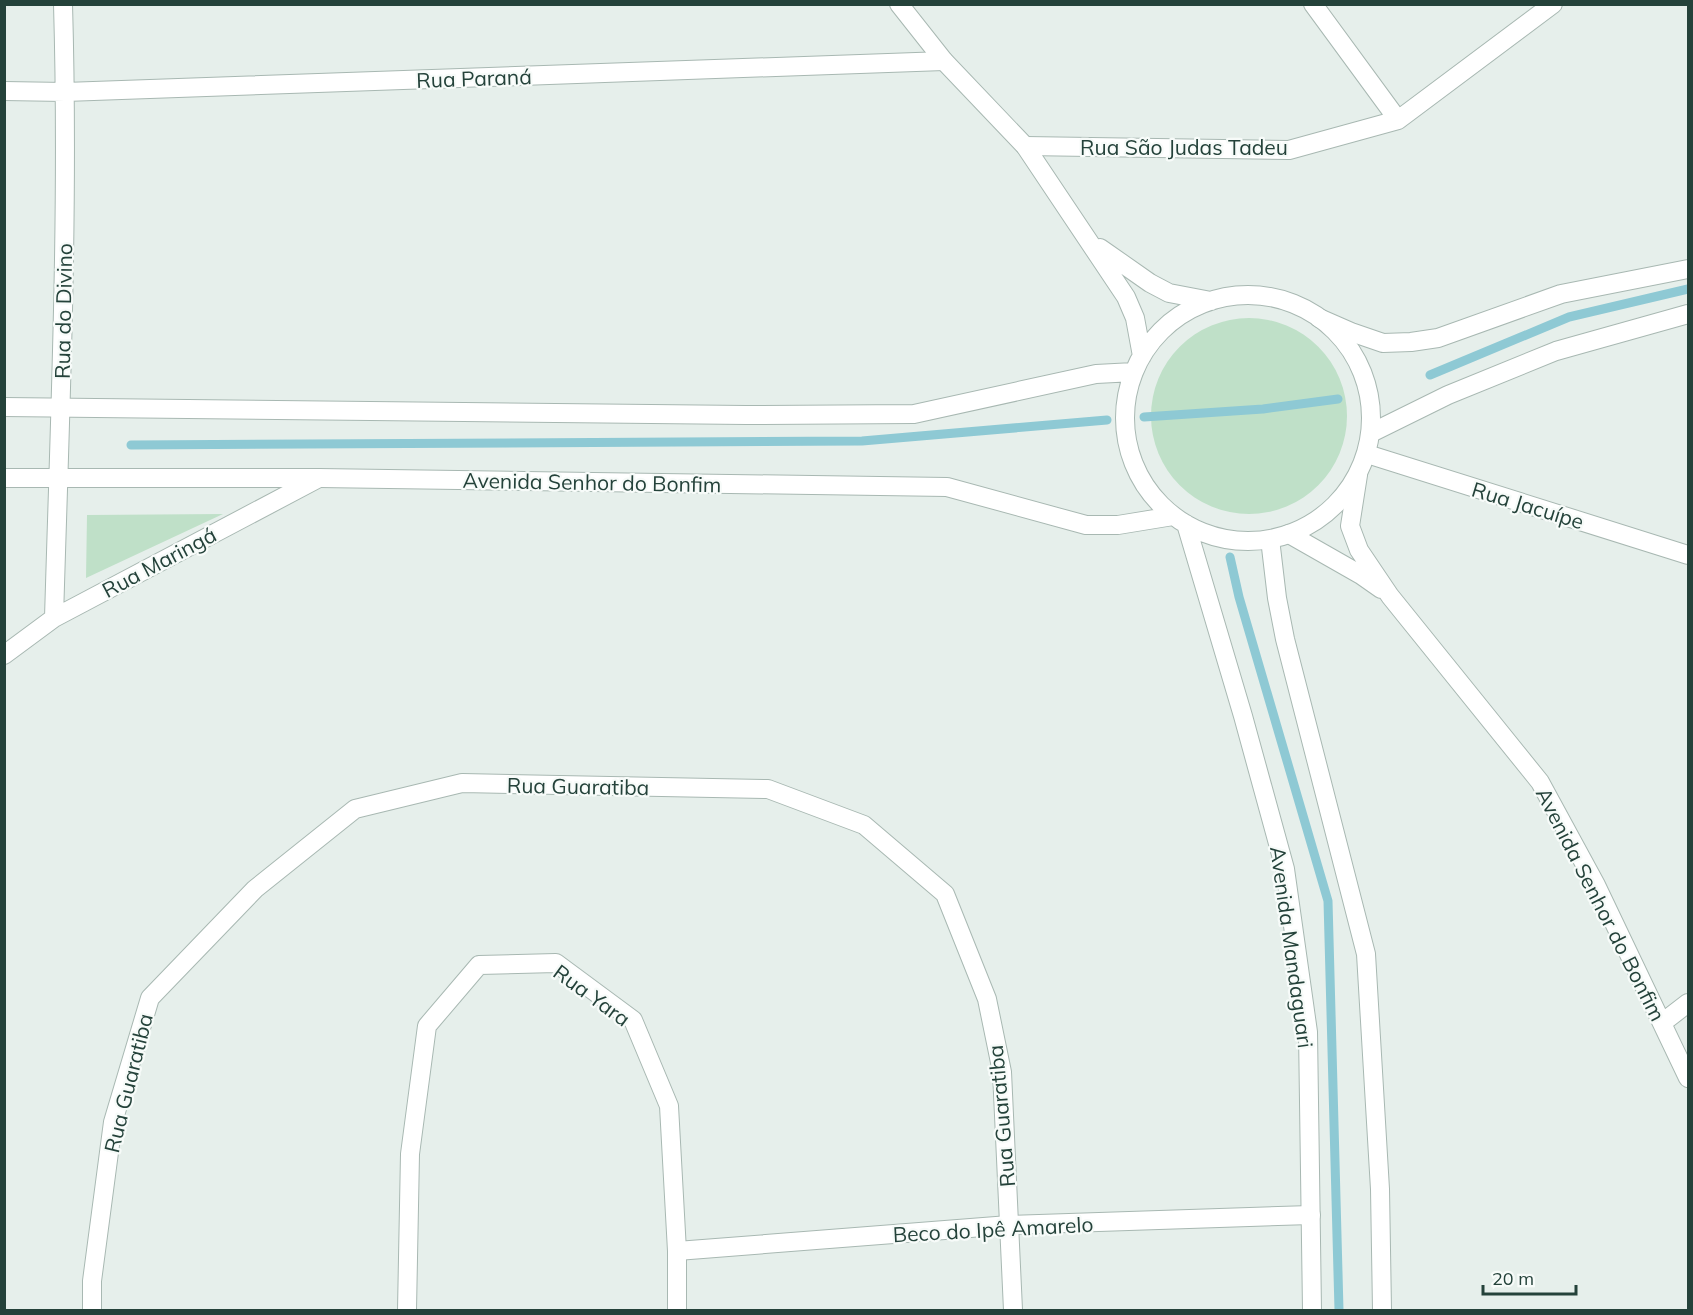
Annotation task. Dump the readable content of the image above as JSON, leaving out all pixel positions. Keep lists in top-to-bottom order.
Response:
{
  "streets": {
    "street": [
      "Rua Paraná",
      "Rua São Judas Tadeu",
      "Rua do Divino",
      "Avenida Senhor do Bonfim",
      "Rua Jacuípe",
      "Rua Maringá",
      "Rua Guaratiba",
      "Avenida Mandaguari",
      "Rua Yara",
      "Beco do Ipê Amarelo"
    ]
  },
  "crossings": [
    ["Rua Paraná", "Rua do Divino"],
    ["Rua do Divino", "Avenida Senhor do Bonfim"],
    ["Rua do Divino", "Rua Maringá"],
    ["Avenida Senhor do Bonfim", "Rua Maringá"],
    ["Avenida Senhor do Bonfim", "Avenida Mandaguari"],
    ["Rua Guaratiba", "Beco do Ipê Amarelo"],
    ["Avenida Mandaguari", "Beco do Ipê Amarelo"],
    ["Rua Yara", "Beco do Ipê Amarelo"]
  ],
  "scale_bar": "20 m"
}
